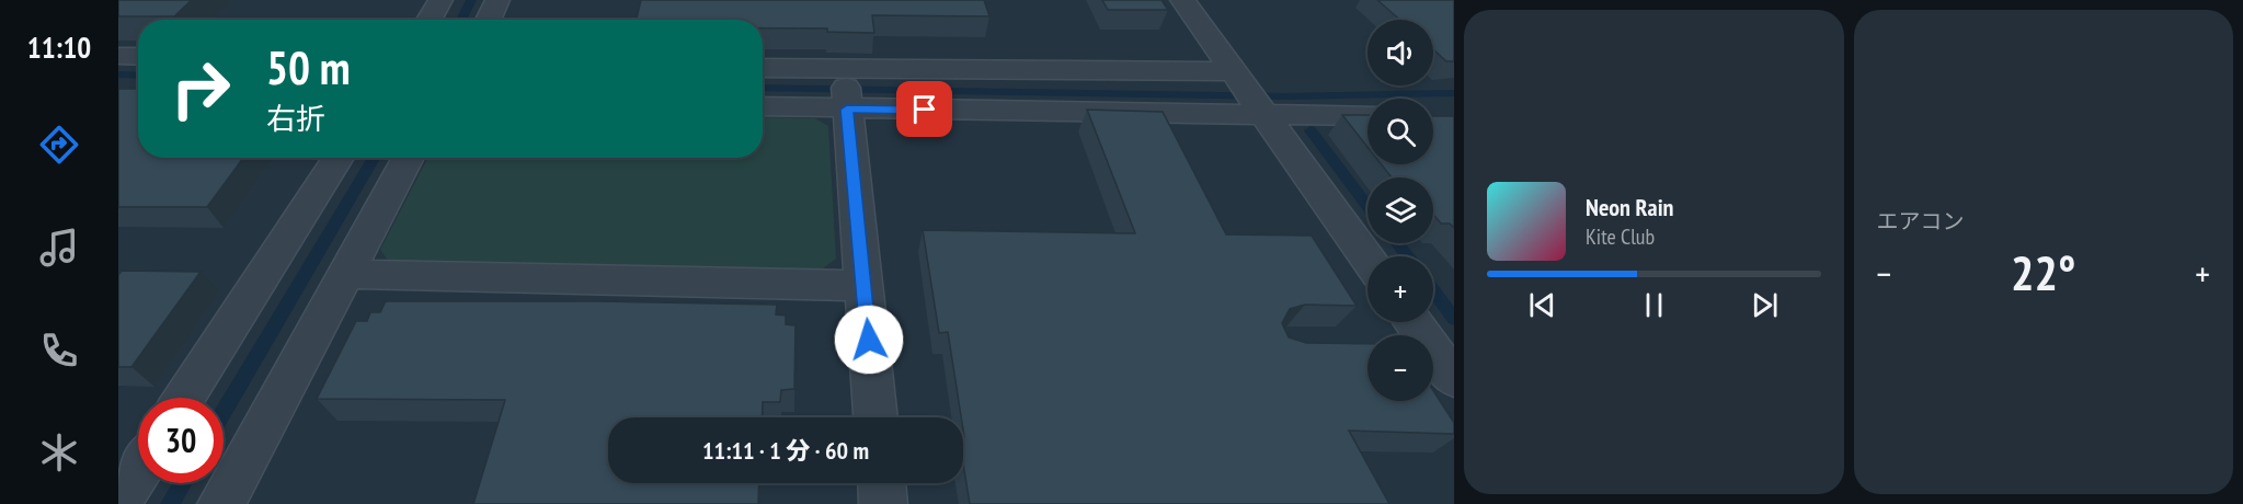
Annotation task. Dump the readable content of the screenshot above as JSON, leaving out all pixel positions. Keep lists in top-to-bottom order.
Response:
{
  "page": {
    "tabs": "11:10",
    "tile": "エアコン",
    "map_buttons": ["+", "−"],
    "turn": ["50 m", "右折"],
    "song": ["Neon Rain", "Kite Club"],
    "heat": ["−", "22°", "+"],
    "limit": "30",
    "trip": "11:11 · 1 分 · 60 m"
  }
}
